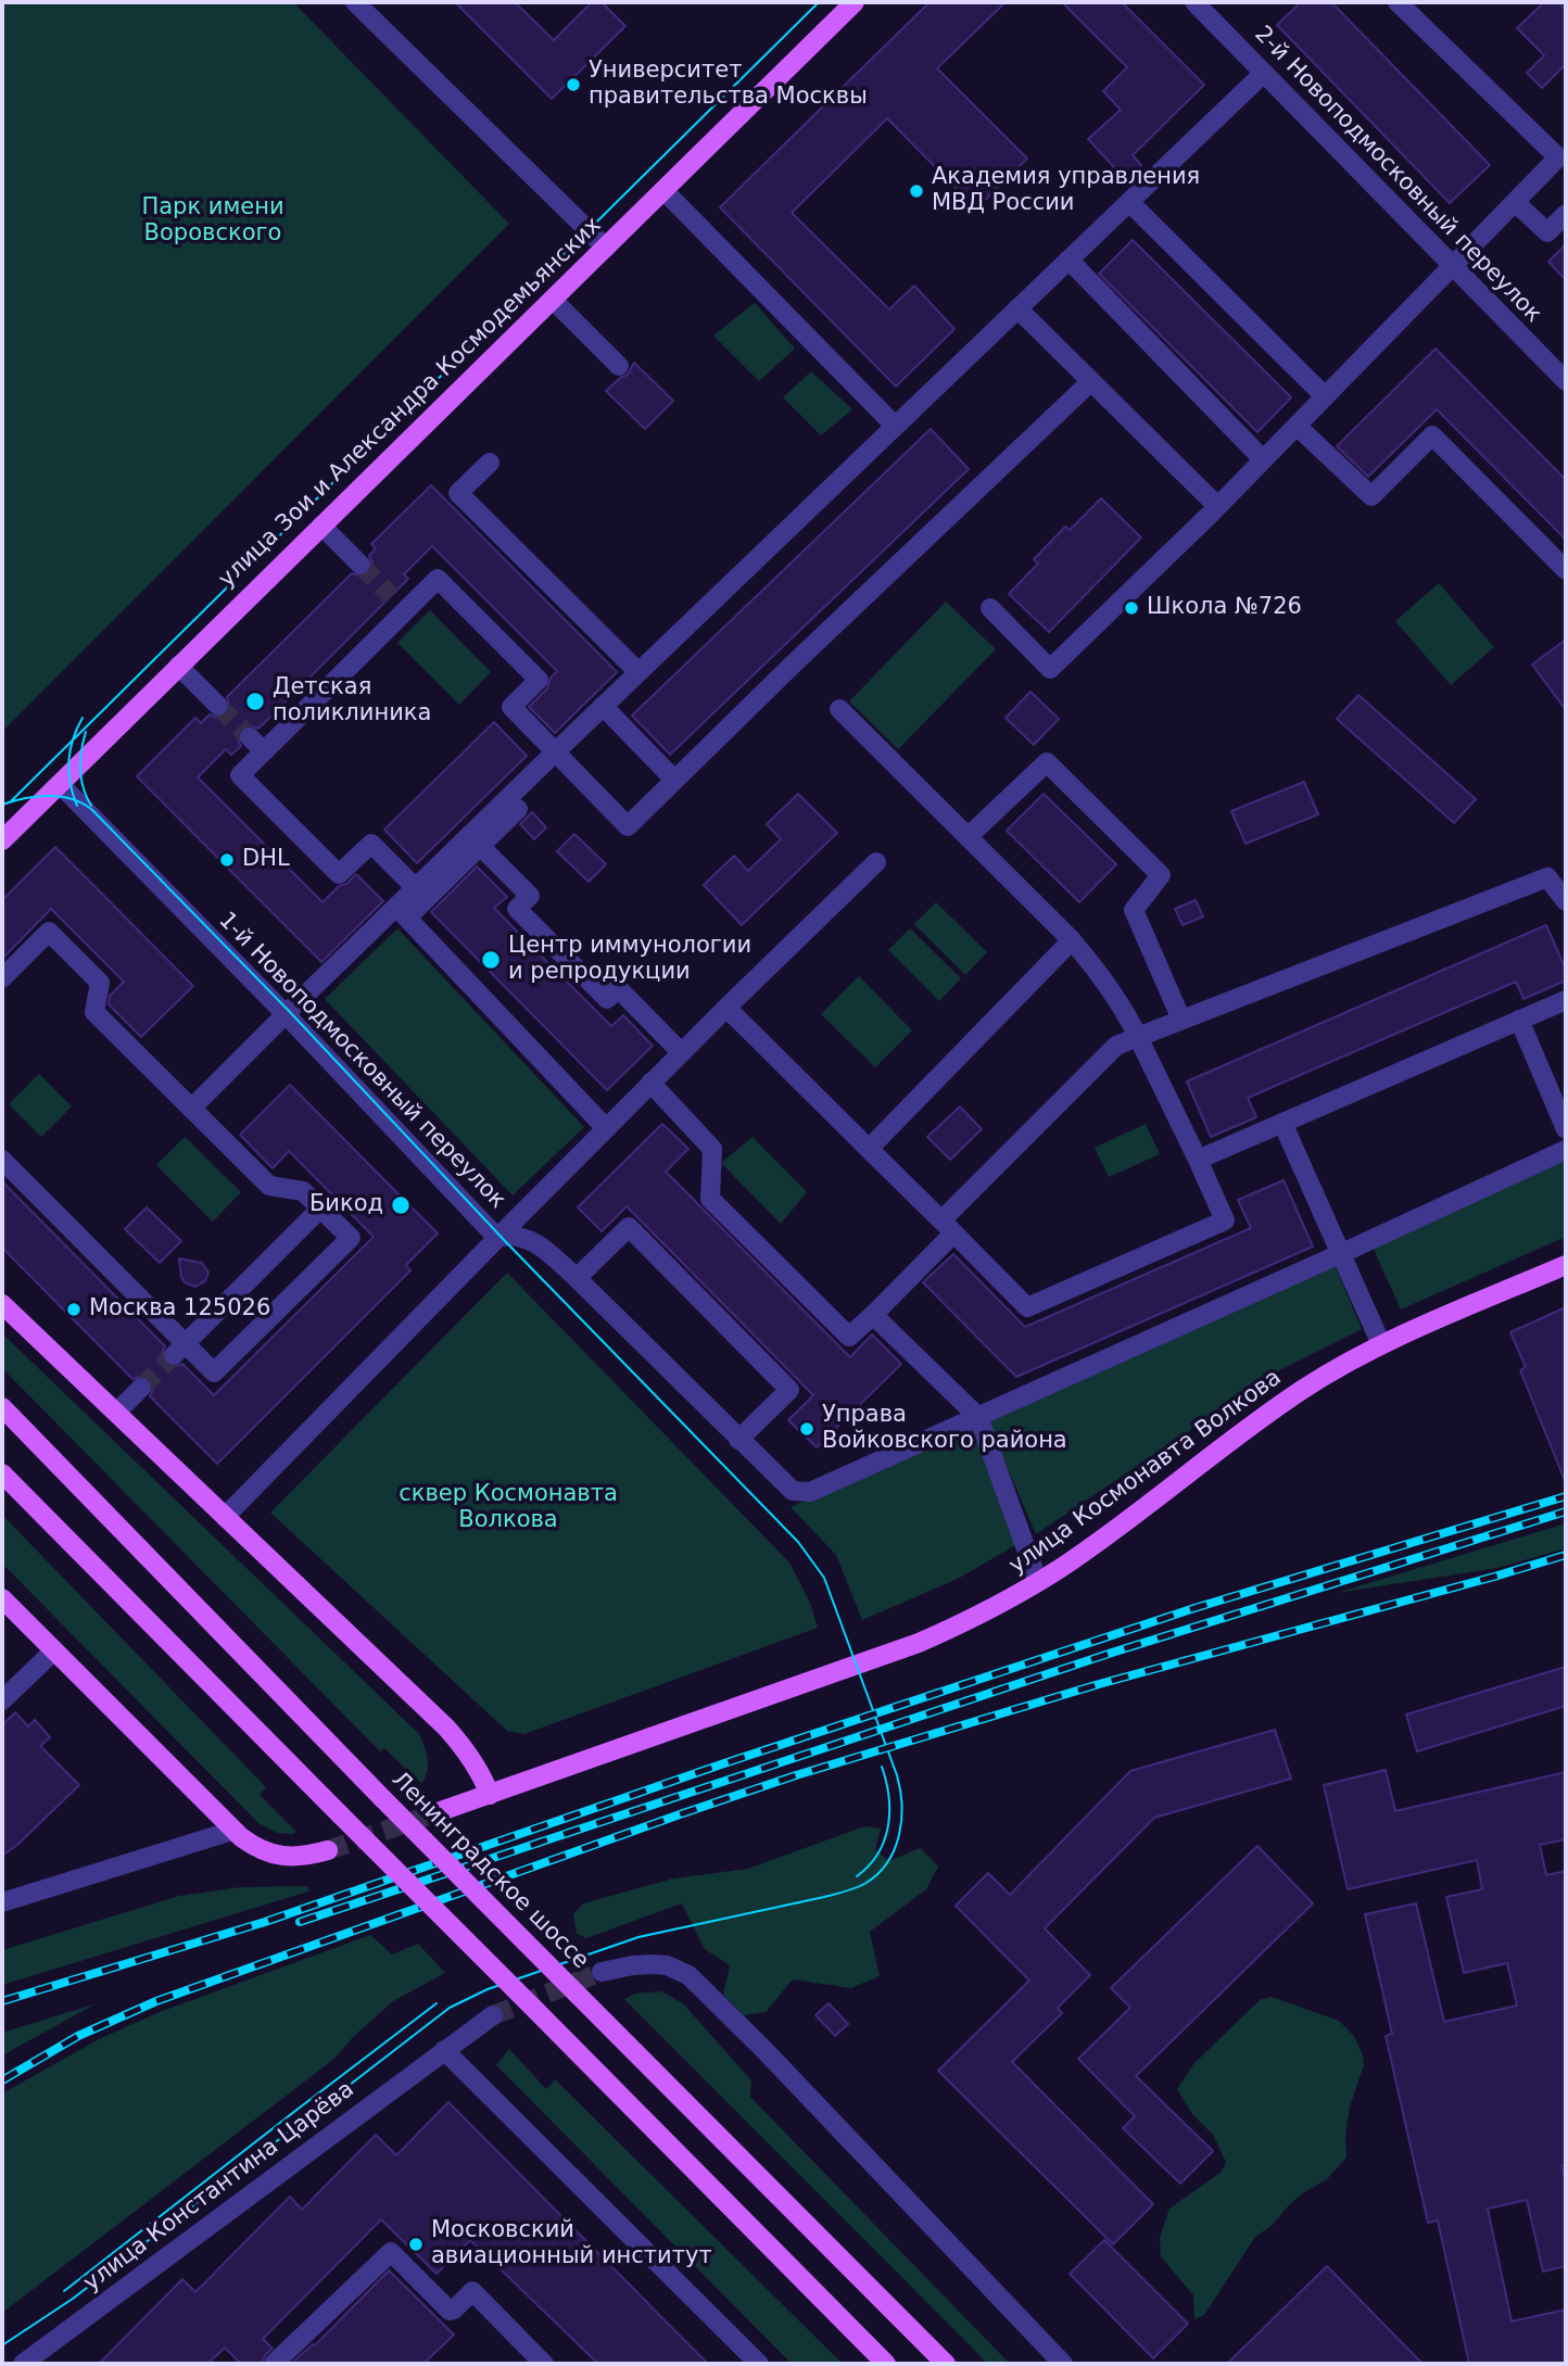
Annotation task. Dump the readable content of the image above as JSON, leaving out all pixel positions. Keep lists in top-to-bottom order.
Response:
{
  "streets": {
    "main road": ["улица Зои и Александра Космодемьянских", "улица Космонавта Волкова", "Ленинградское шоссе"],
    "street": ["2-й Новоподмосковный переулок", "1-й Новоподмосковный переулок", "улица Константина Царёва"]
  },
  "crossings": [
    ["улица Зои и Александра Космодемьянских", "1-й Новоподмосковный переулок"]
  ],
  "parks": ["Парк имени Воровского", "сквер Космонавта Волкова"],
  "places": [
    "Университет правительства Москвы",
    "Академия управления МВД России",
    "Школа №726",
    "Детская поликлиника",
    "DHL",
    "Центр иммунологии и репродукции",
    "Бикод",
    "Москва 125026",
    "Управа Войковского района",
    "Московский авиационный институт"
  ]
}
